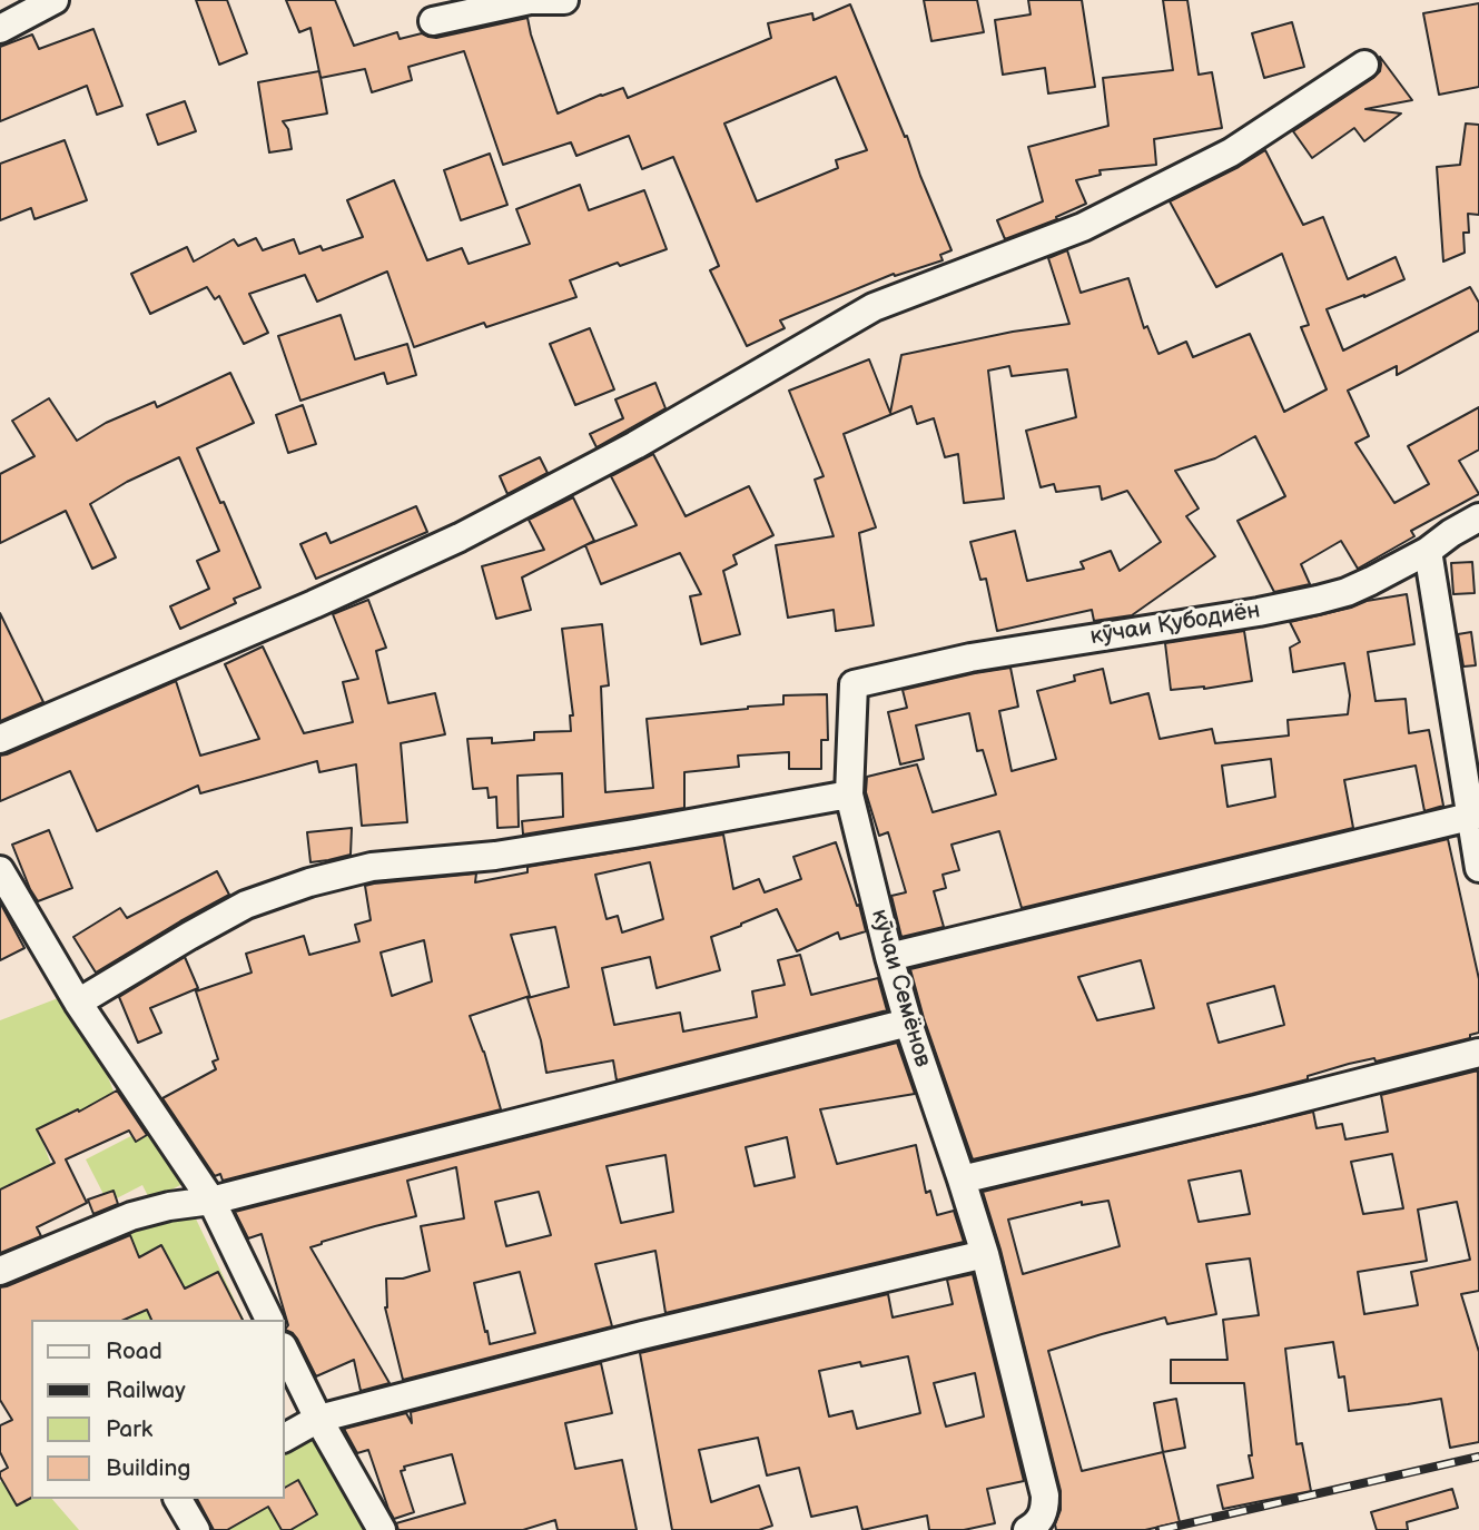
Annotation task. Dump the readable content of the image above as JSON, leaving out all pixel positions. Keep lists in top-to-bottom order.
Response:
{
  "streets": {
    "street": ["кӯчаи Қубодиён", "кӯчаи Семёнов"]
  },
  "crossings": [
    ["кӯчаи Қубодиён", "кӯчаи Семёнов"]
  ],
  "legend": [
    "Road",
    "Railway",
    "Park",
    "Building"
  ]
}
